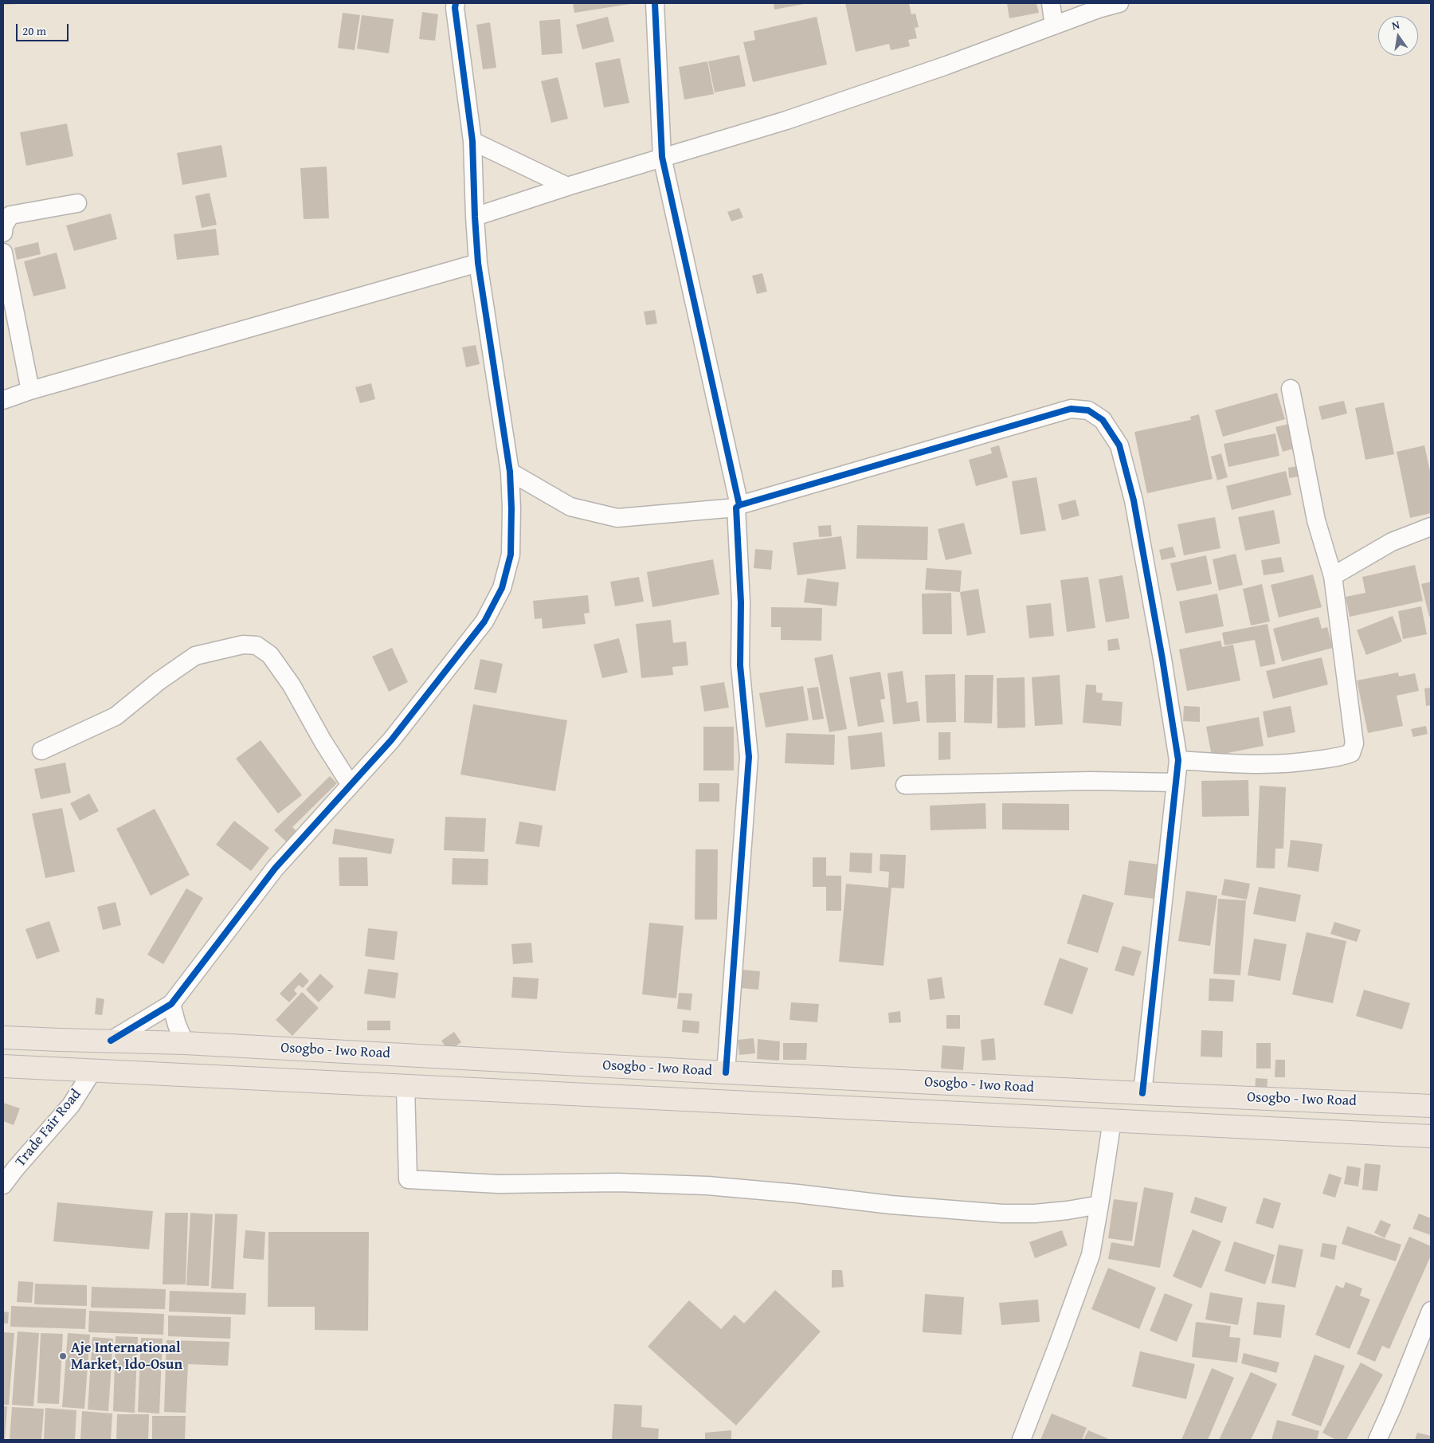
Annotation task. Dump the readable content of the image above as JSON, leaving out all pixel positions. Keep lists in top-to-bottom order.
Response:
{
  "streets": {
    "main road": ["Osogbo - Iwo Road"],
    "street": ["Trade Fair Road"]
  },
  "crossings": [
    ["Osogbo - Iwo Road", "Trade Fair Road"]
  ],
  "places": ["Aje International Market, Ido-Osun"],
  "scale_bar": "20 m",
  "north": "top"
}
